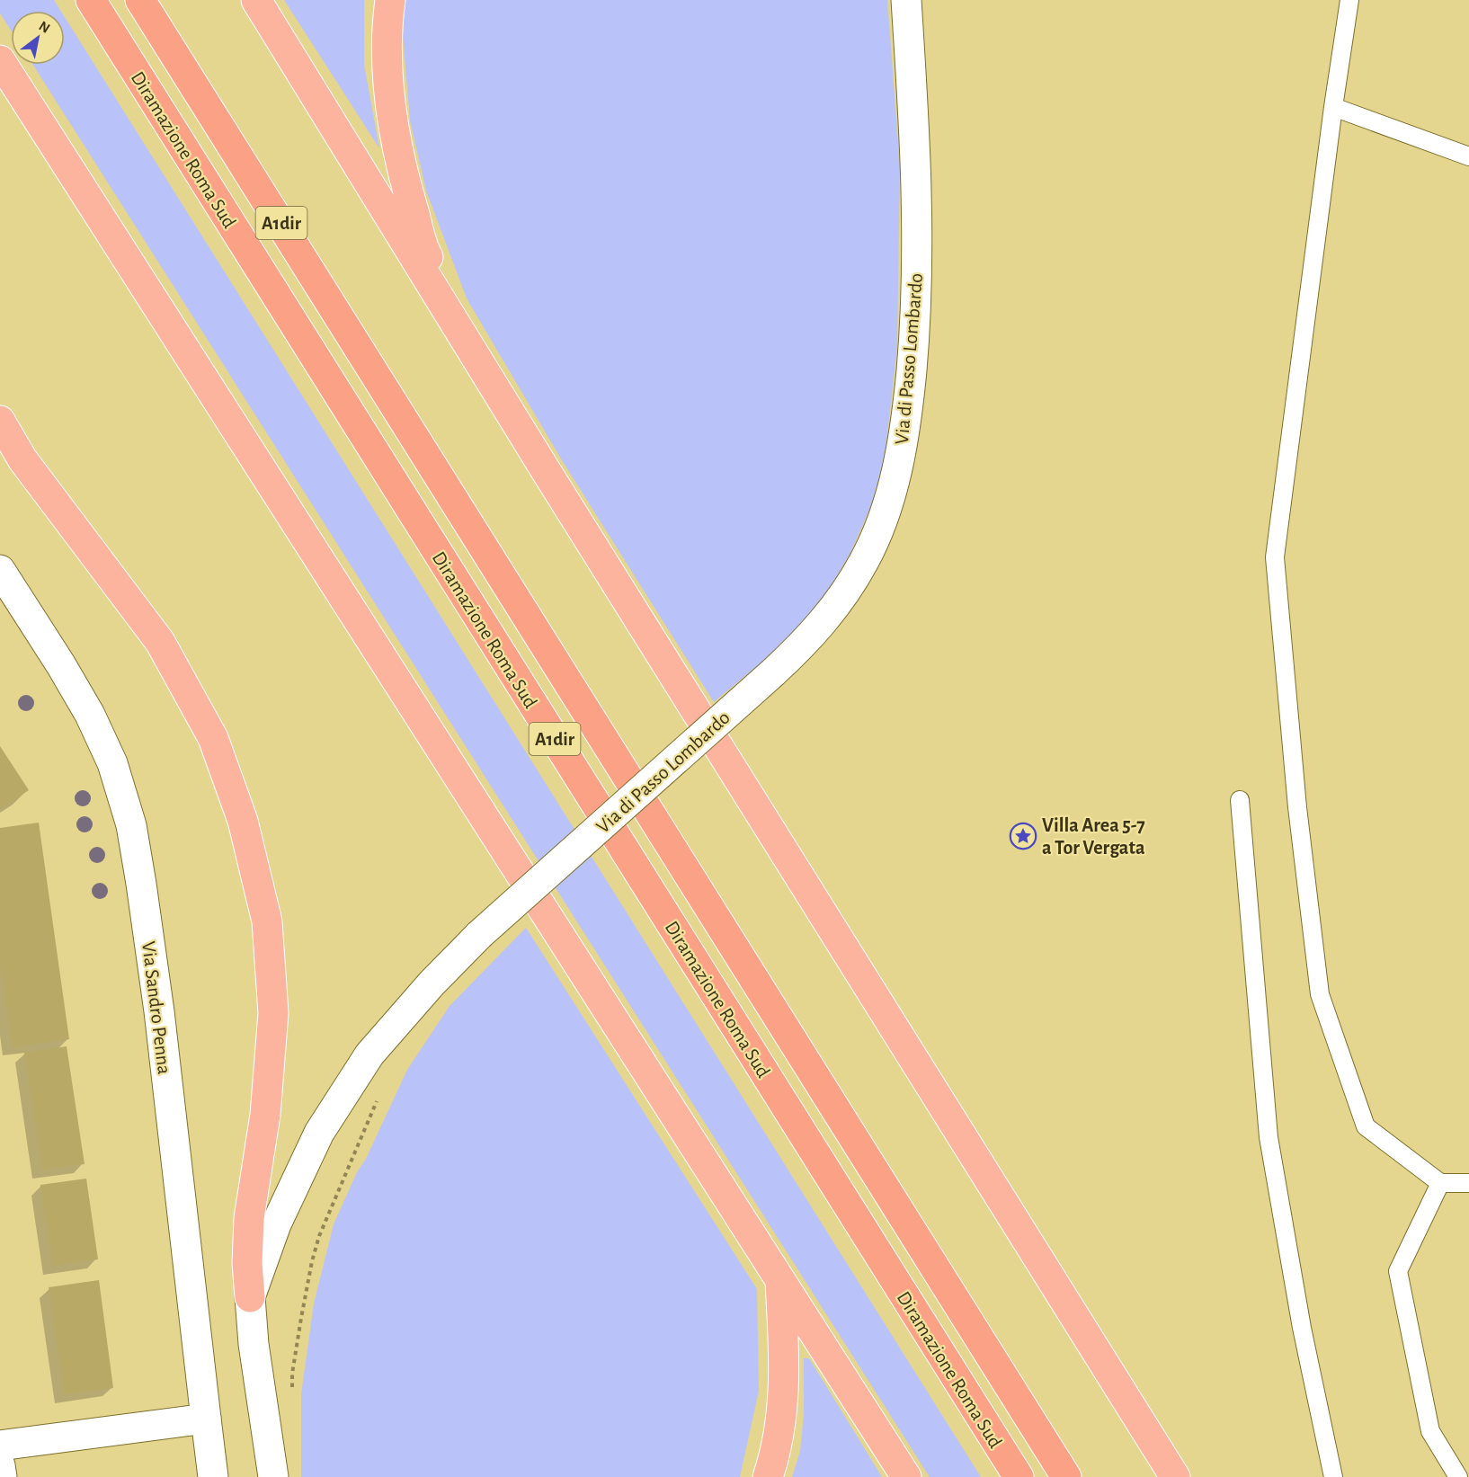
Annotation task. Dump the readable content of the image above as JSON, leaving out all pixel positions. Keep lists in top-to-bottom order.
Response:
{
  "streets": {
    "highway": ["Diramazione Roma Sud", "A1dir"],
    "street": ["Via di Passo Lombardo", "Via Sandro Penna"]
  },
  "places": {
    "place": ["Villa Area 5-7 a Tor Vergata"]
  },
  "north": "top right"
}
